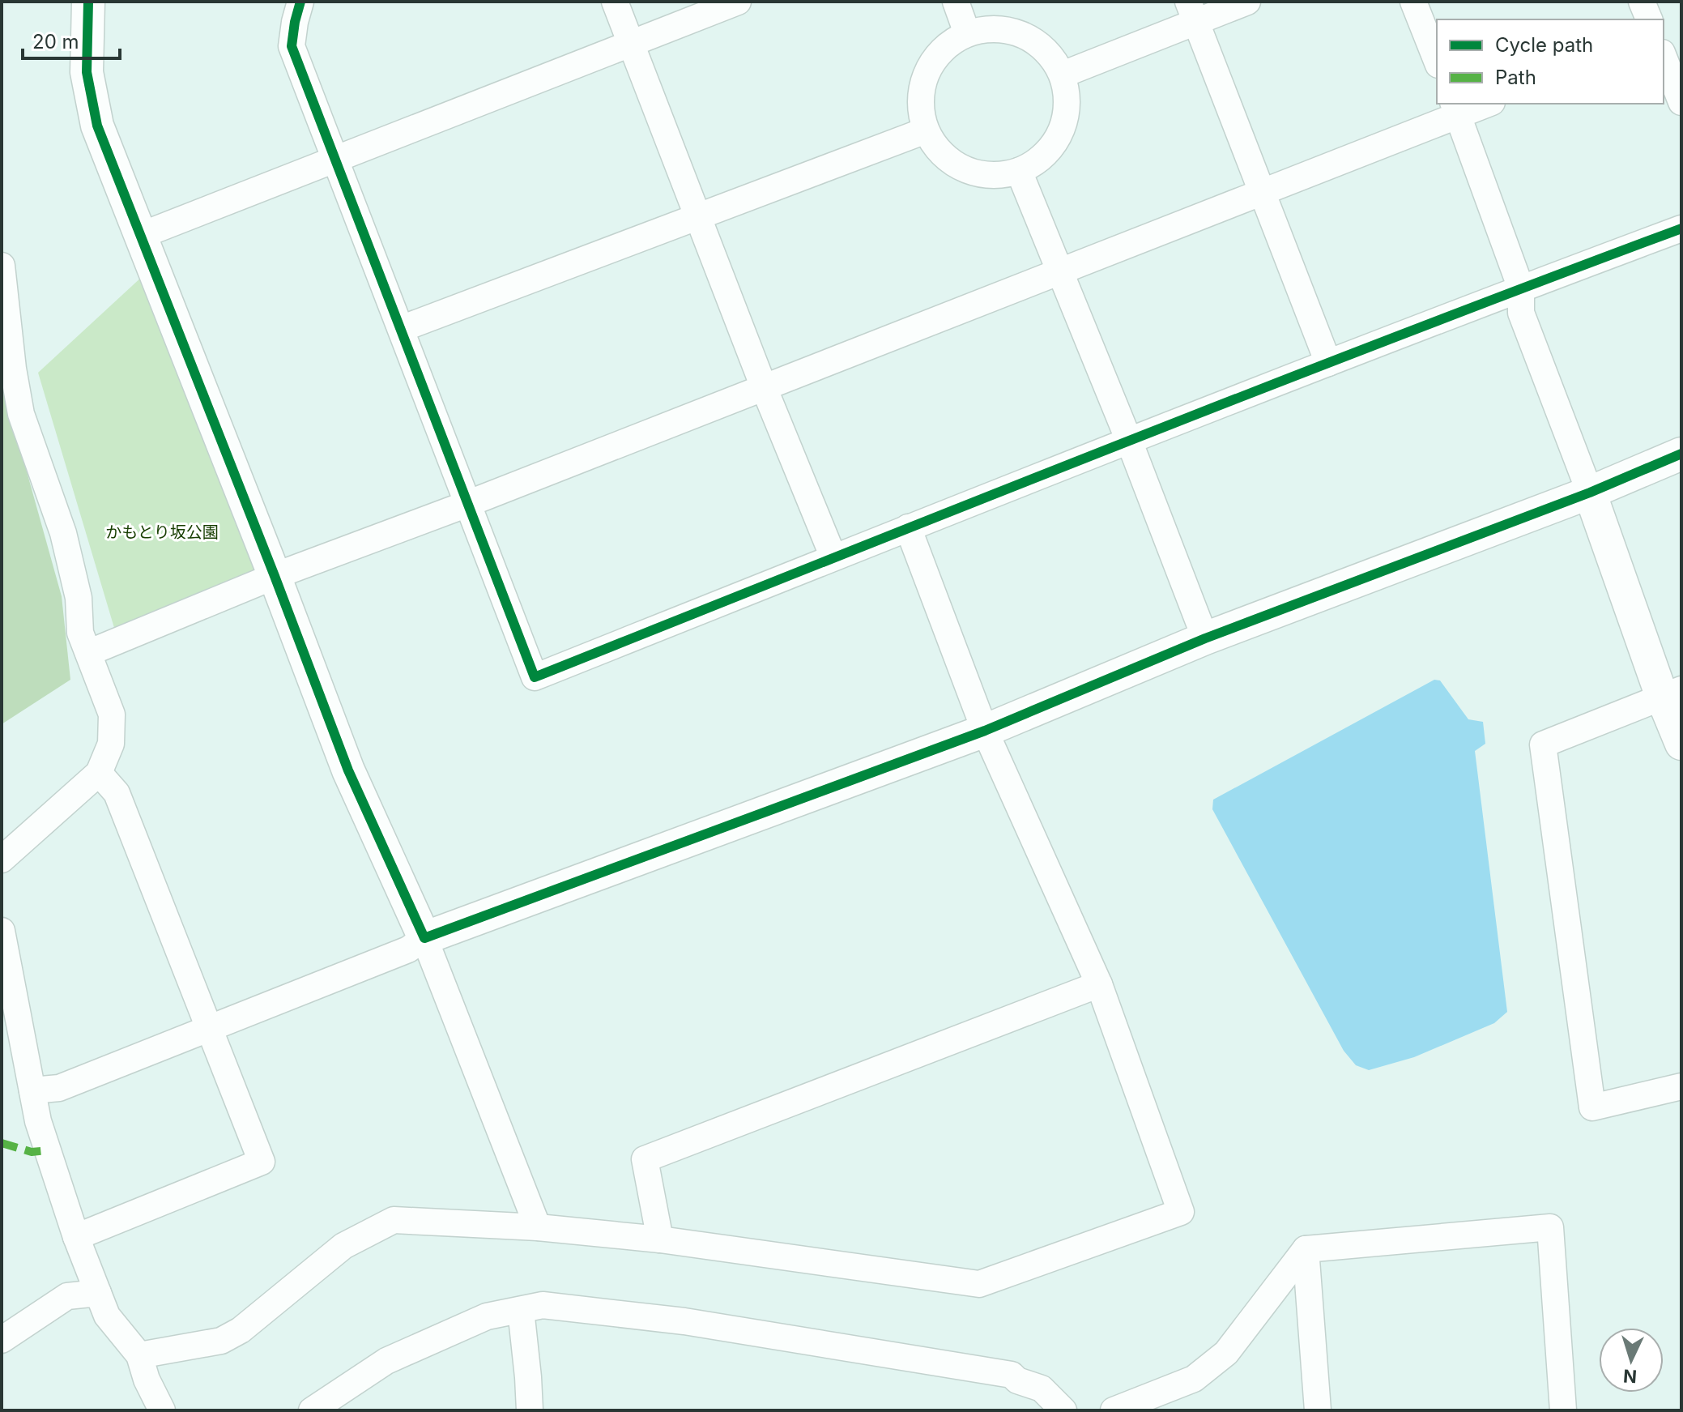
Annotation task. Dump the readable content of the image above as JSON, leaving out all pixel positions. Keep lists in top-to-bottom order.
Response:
{
  "parks": ["かもとり坂公園"],
  "legend": ["Cycle path", "Path"],
  "scale_bar": "20 m",
  "north": "bottom"
}
